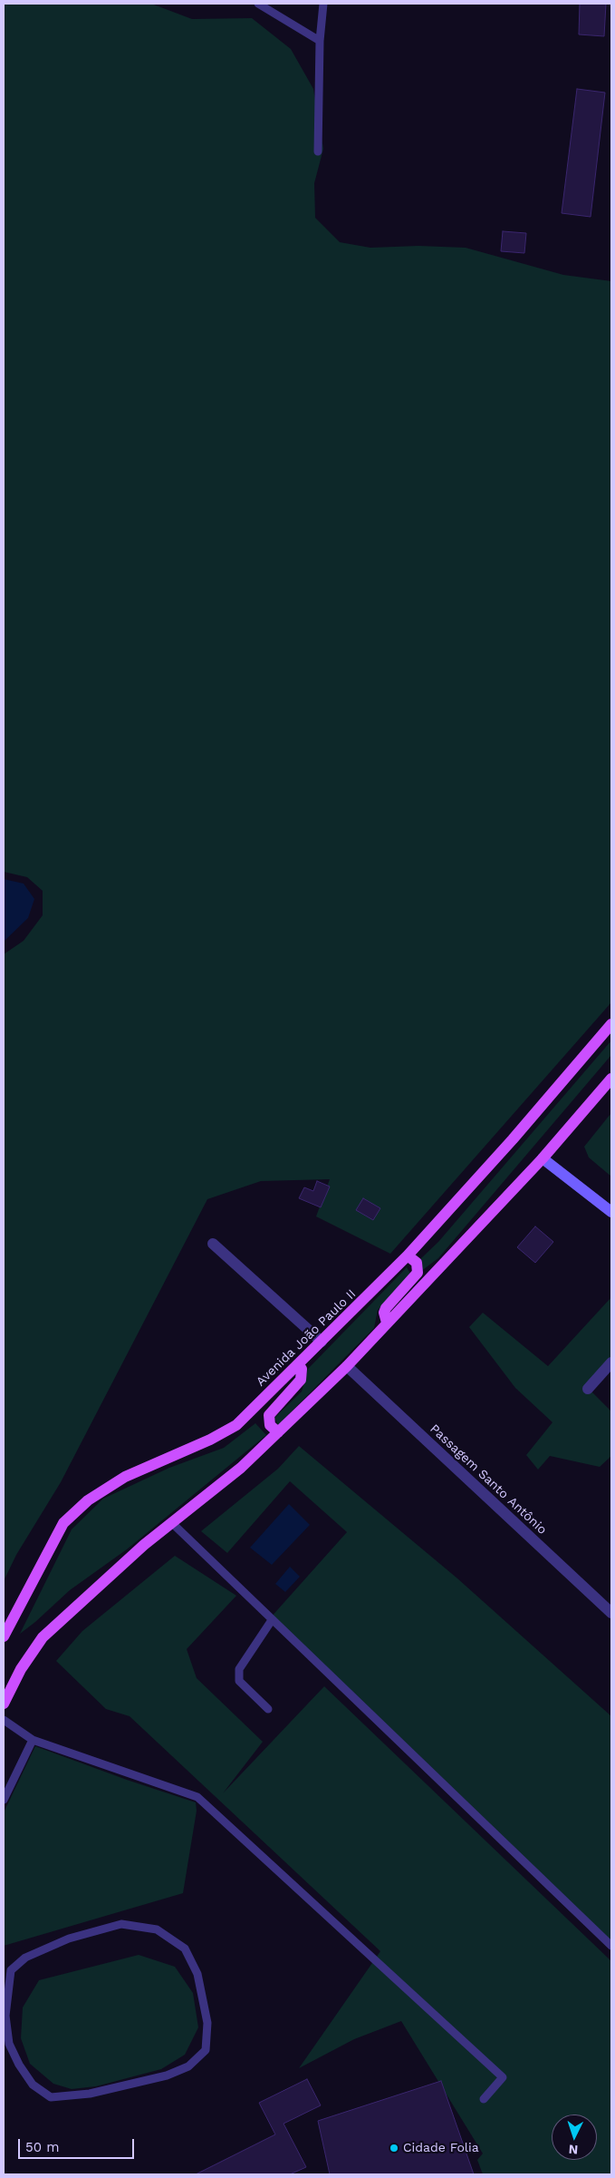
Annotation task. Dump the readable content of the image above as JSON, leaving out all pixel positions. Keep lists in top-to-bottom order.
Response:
{
  "streets": {
    "main road": ["Avenida João Paulo II"],
    "street": ["Passagem Santo Antônio"]
  },
  "places": ["Cidade Folia"],
  "scale_bar": "50 m",
  "north": "bottom"
}
